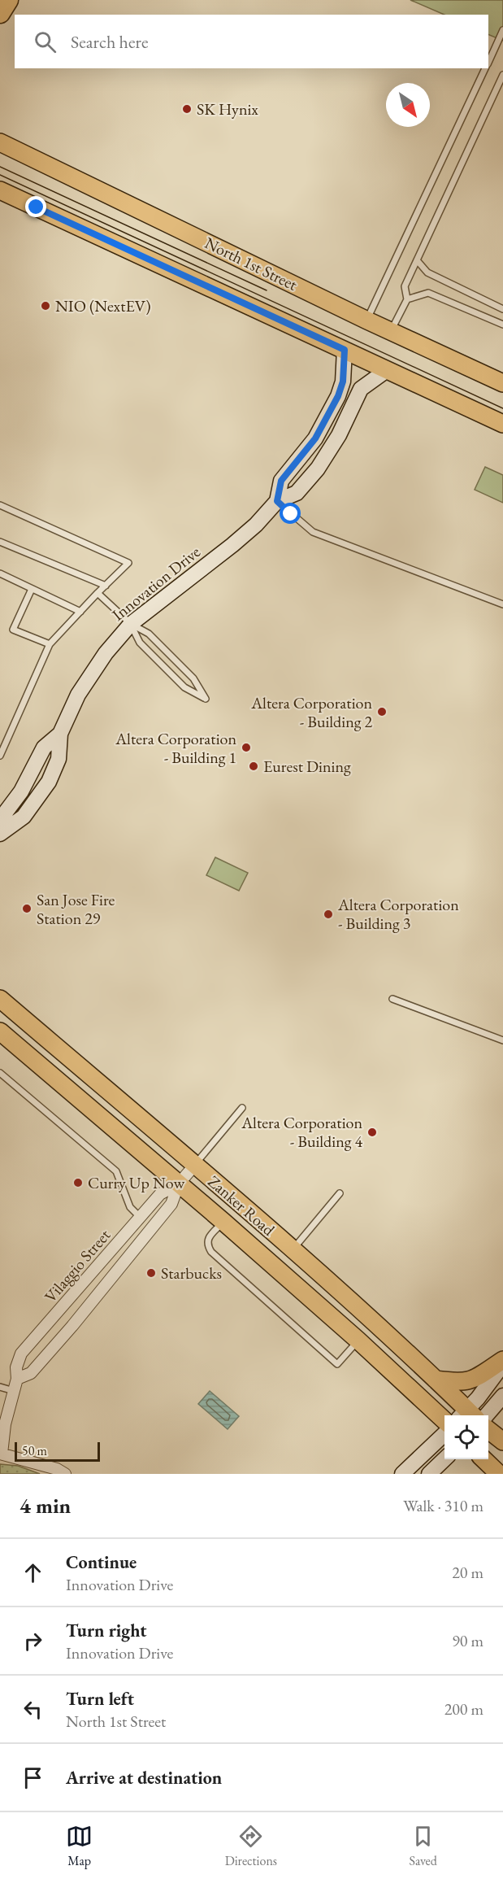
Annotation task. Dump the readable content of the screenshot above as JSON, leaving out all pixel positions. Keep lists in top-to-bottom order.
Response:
{
  "streets": {
    "main road": ["North 1st Street", "Zanker Road"],
    "street": ["Innovation Drive", "Vilaggio Street"]
  },
  "crossings": [
    ["Zanker Road", "Vilaggio Street"]
  ],
  "places": [
    "SK Hynix",
    "NIO (NextEV)",
    "Altera Corporation - Building 2",
    "Altera Corporation - Building 1",
    "Eurest Dining",
    "San Jose Fire Station 29",
    "Altera Corporation - Building 3",
    "Altera Corporation - Building 4",
    "Curry Up Now",
    "Starbucks"
  ],
  "scale_bar": "50 m",
  "north": "bottom right",
  "page": {
    "search": "Search here",
    "scale": "50 m",
    "heading": ["4 min", "Walk · 310 m"],
    "list": [
      ["Continue", "Innovation Drive", "20 m"],
      ["Turn right", "Innovation Drive", "90 m"],
      ["Turn left", "North 1st Street", "200 m"],
      "Arrive at destination"
    ],
    "nav": ["Map", "Directions", "Saved"]
  }
}
